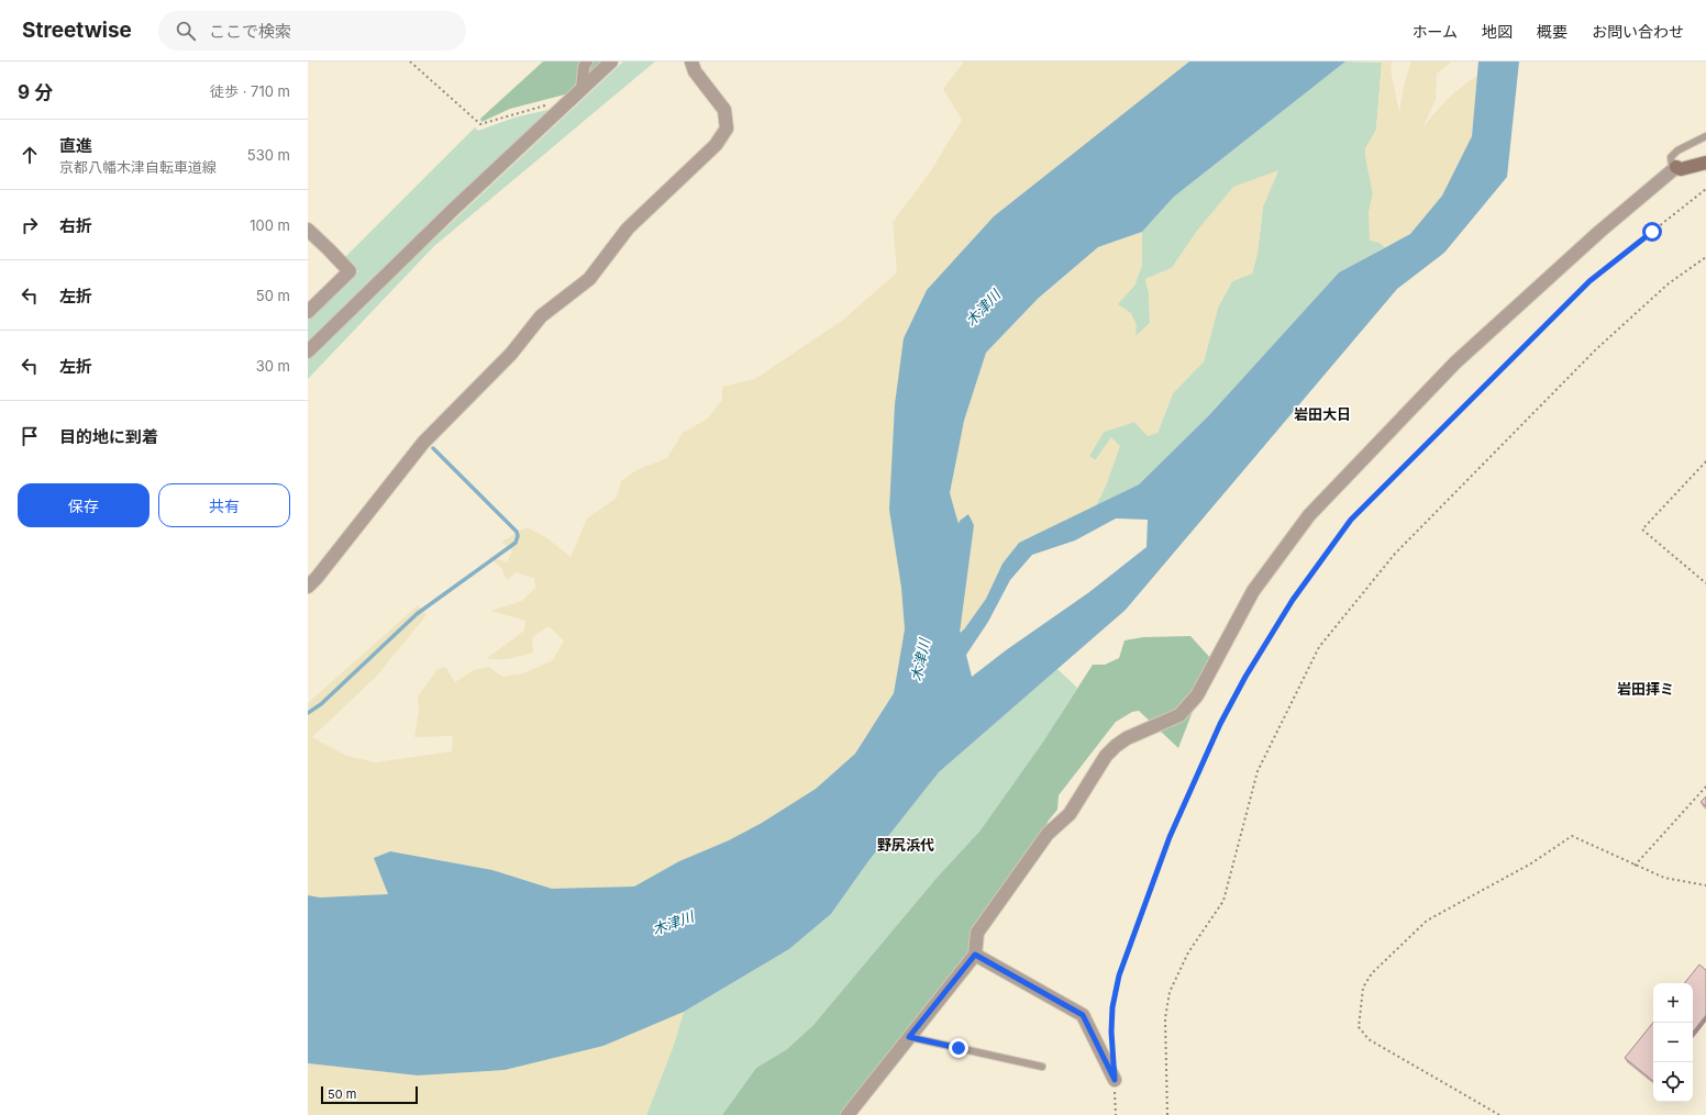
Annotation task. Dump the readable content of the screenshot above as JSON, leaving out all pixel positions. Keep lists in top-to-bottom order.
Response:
{
  "districts": ["岩田大日", "岩田拝ミ", "野尻浜代"],
  "water": ["木津川"],
  "scale_bar": "50 m",
  "page": {
    "header": "Streetwise",
    "search": "ここで検索",
    "nav": [
      "ホーム",
      "地図",
      "概要",
      "お問い合わせ"
    ],
    "heading": ["9 分", "徒歩 · 710 m"],
    "list": [
      ["直進", "京都八幡木津自転車道線", "530 m"],
      ["右折", "100 m"],
      ["左折", "50 m"],
      ["左折", "30 m"],
      "目的地に到着"
    ],
    "buttons": ["保存", "共有"],
    "map_buttons": ["+", "−"],
    "scale": "50 m"
  }
}
